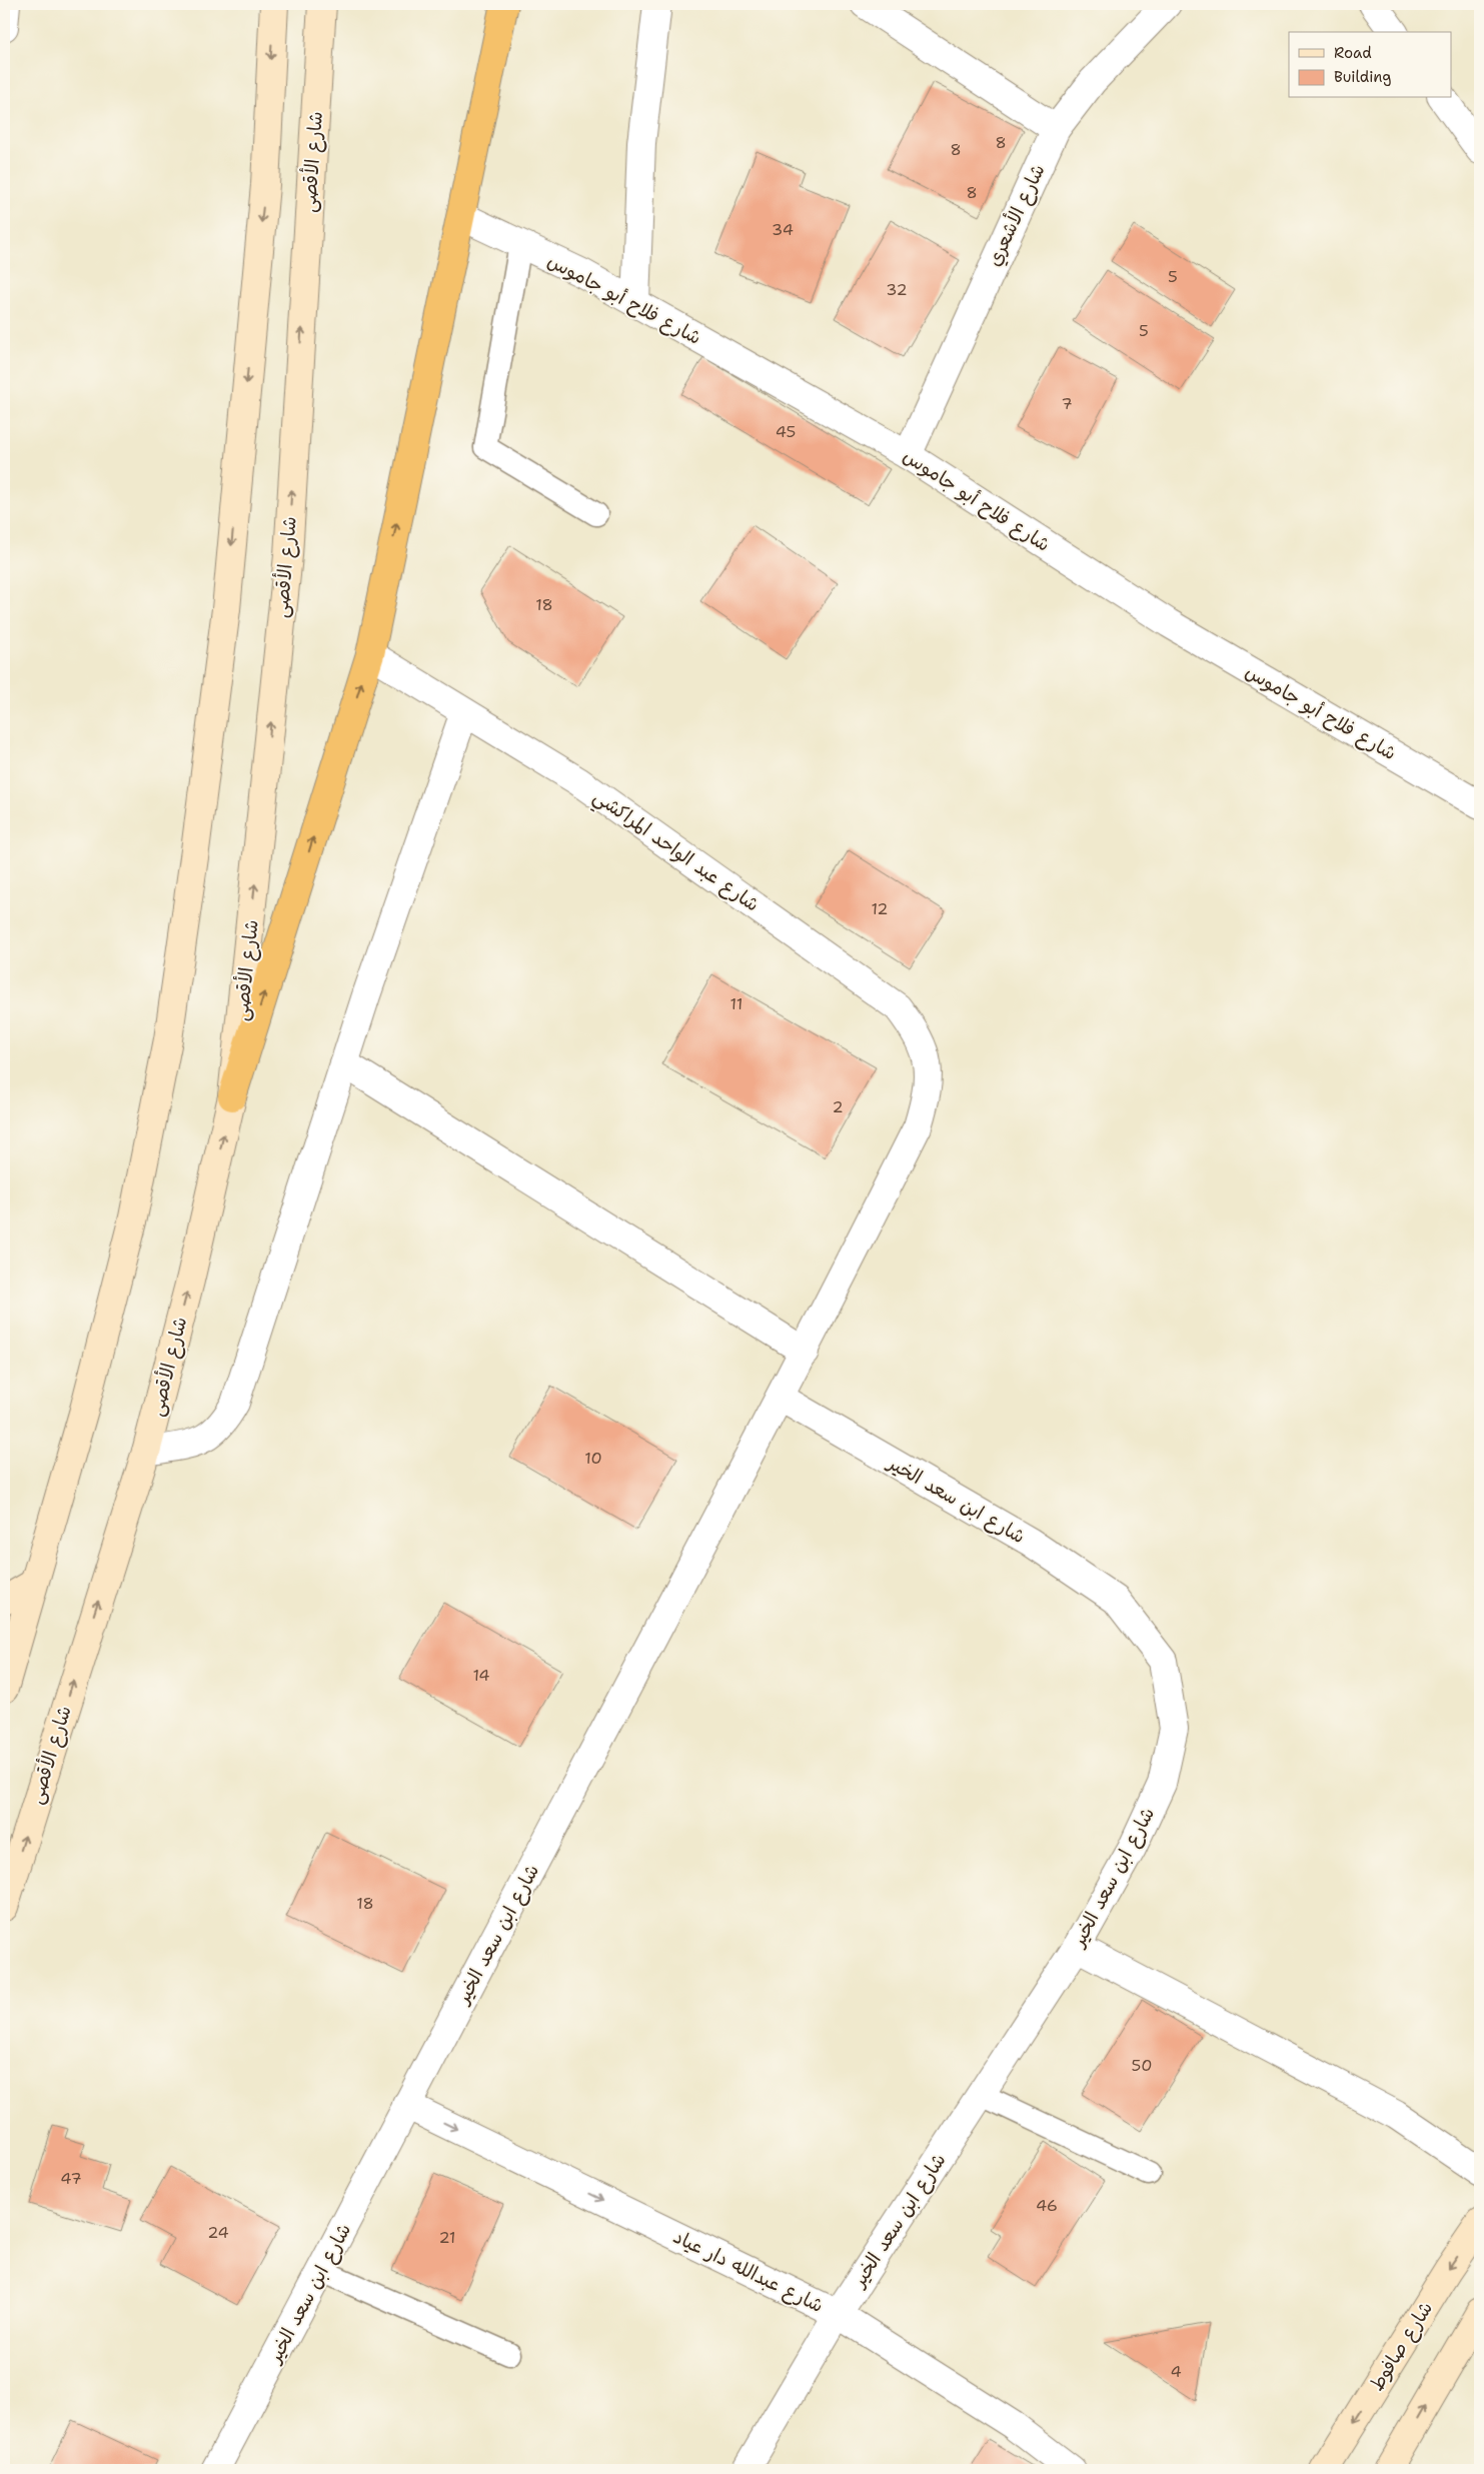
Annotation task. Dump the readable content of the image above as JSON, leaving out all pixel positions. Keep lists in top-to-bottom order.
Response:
{
  "streets": {
    "main road": ["شارع الأقصى", "شارع صافوط"],
    "street": [
      "شارع الأشعري",
      "شارع فلاح أبو جاموس",
      "شارع عبد الواحد المراكشي",
      "شارع ابن سعد الخير",
      "شارع عبدالله دار عياد"
    ]
  },
  "crossings": [
    ["شارع الأشعري", "شارع فلاح أبو جاموس"],
    ["شارع عبد الواحد المراكشي", "شارع ابن سعد الخير"],
    ["شارع ابن سعد الخير", "شارع عبدالله دار عياد"]
  ],
  "one_way": ["شارع عبدالله دار عياد"],
  "house_numbers": [
    "8",
    "8",
    "8",
    "34",
    "5",
    "32",
    "5",
    "7",
    "45",
    "18",
    "12",
    "11",
    "2",
    "10",
    "14",
    "18",
    "50",
    "47",
    "46",
    "24",
    "21",
    "4"
  ],
  "legend": ["Road", "Building"]
}
